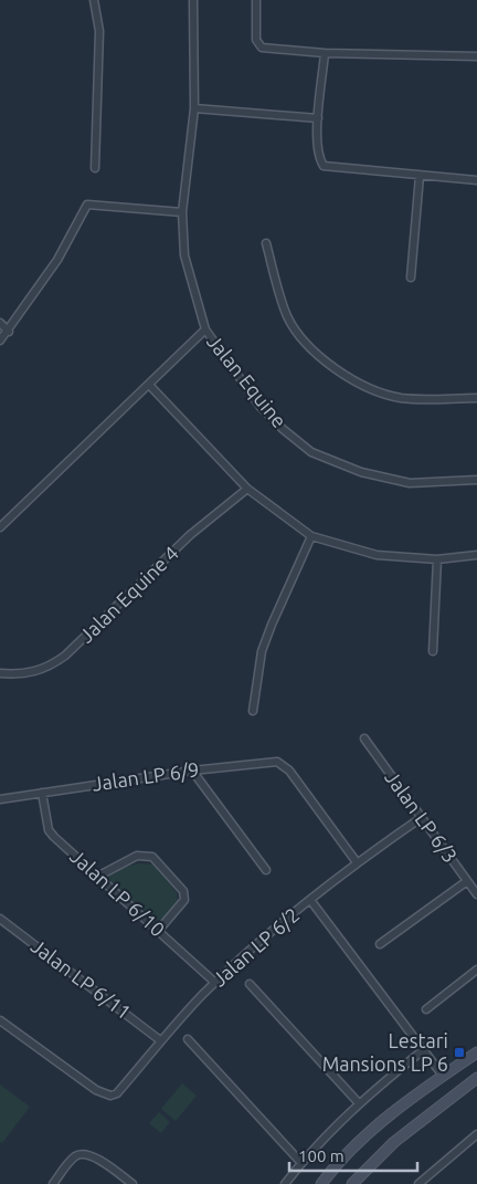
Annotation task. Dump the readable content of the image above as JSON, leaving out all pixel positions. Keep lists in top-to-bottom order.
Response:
{
  "streets": {
    "street": [
      "Jalan Equine",
      "Jalan Equine 4",
      "Jalan LP 6/9",
      "Jalan LP 6/3",
      "Jalan LP 6/10",
      "Jalan LP 6/2",
      "Jalan LP 6/11"
    ]
  },
  "crossings": [
    ["Jalan LP 6/9", "Jalan LP 6/10"],
    ["Jalan LP 6/9", "Jalan LP 6/2"],
    ["Jalan LP 6/3", "Jalan LP 6/2"],
    ["Jalan LP 6/10", "Jalan LP 6/2"],
    ["Jalan LP 6/2", "Jalan LP 6/11"]
  ],
  "places": {
    "transit": ["Lestari Mansions LP 6"]
  },
  "scale_bar": "100 m"
}
